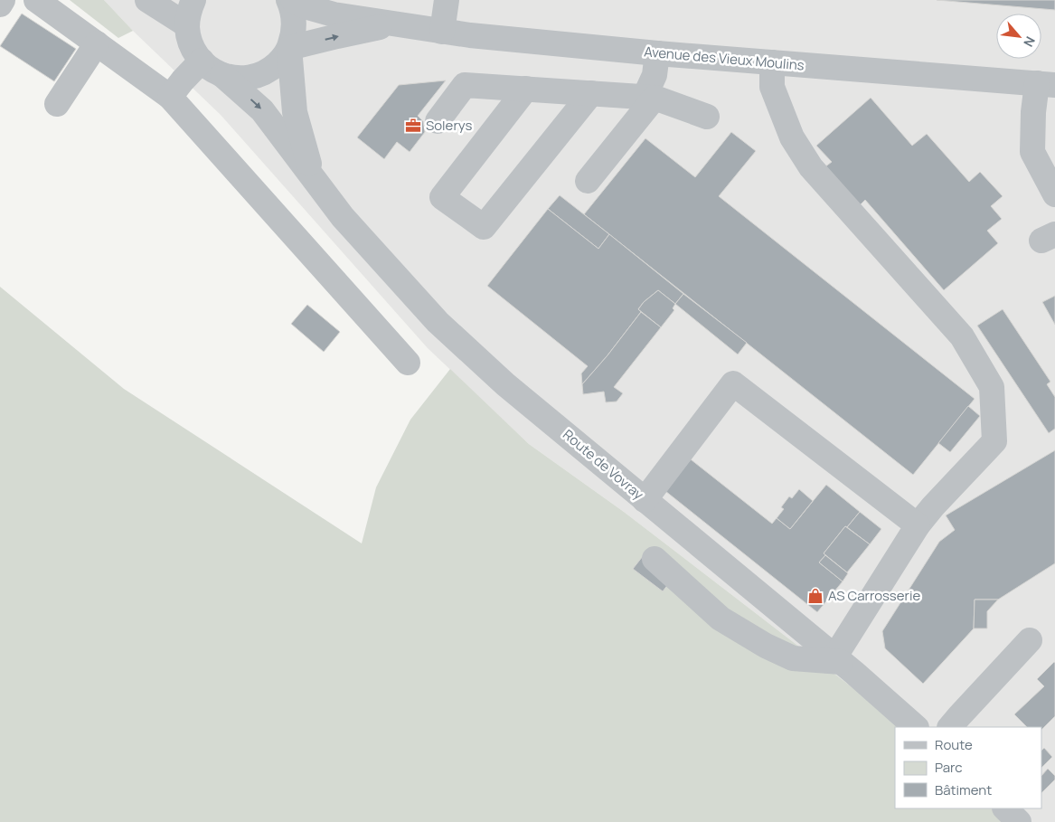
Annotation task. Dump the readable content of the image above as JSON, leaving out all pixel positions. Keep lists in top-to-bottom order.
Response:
{
  "streets": {
    "street": ["Avenue des Vieux Moulins", "Route de Vovray"]
  },
  "crossings": [
    ["Avenue des Vieux Moulins", "Route de Vovray"]
  ],
  "places": {
    "office": ["Solerys"],
    "shop": ["AS Carrosserie"]
  },
  "legend": ["Route", "Parc", "Bâtiment"],
  "north": "bottom right"
}
